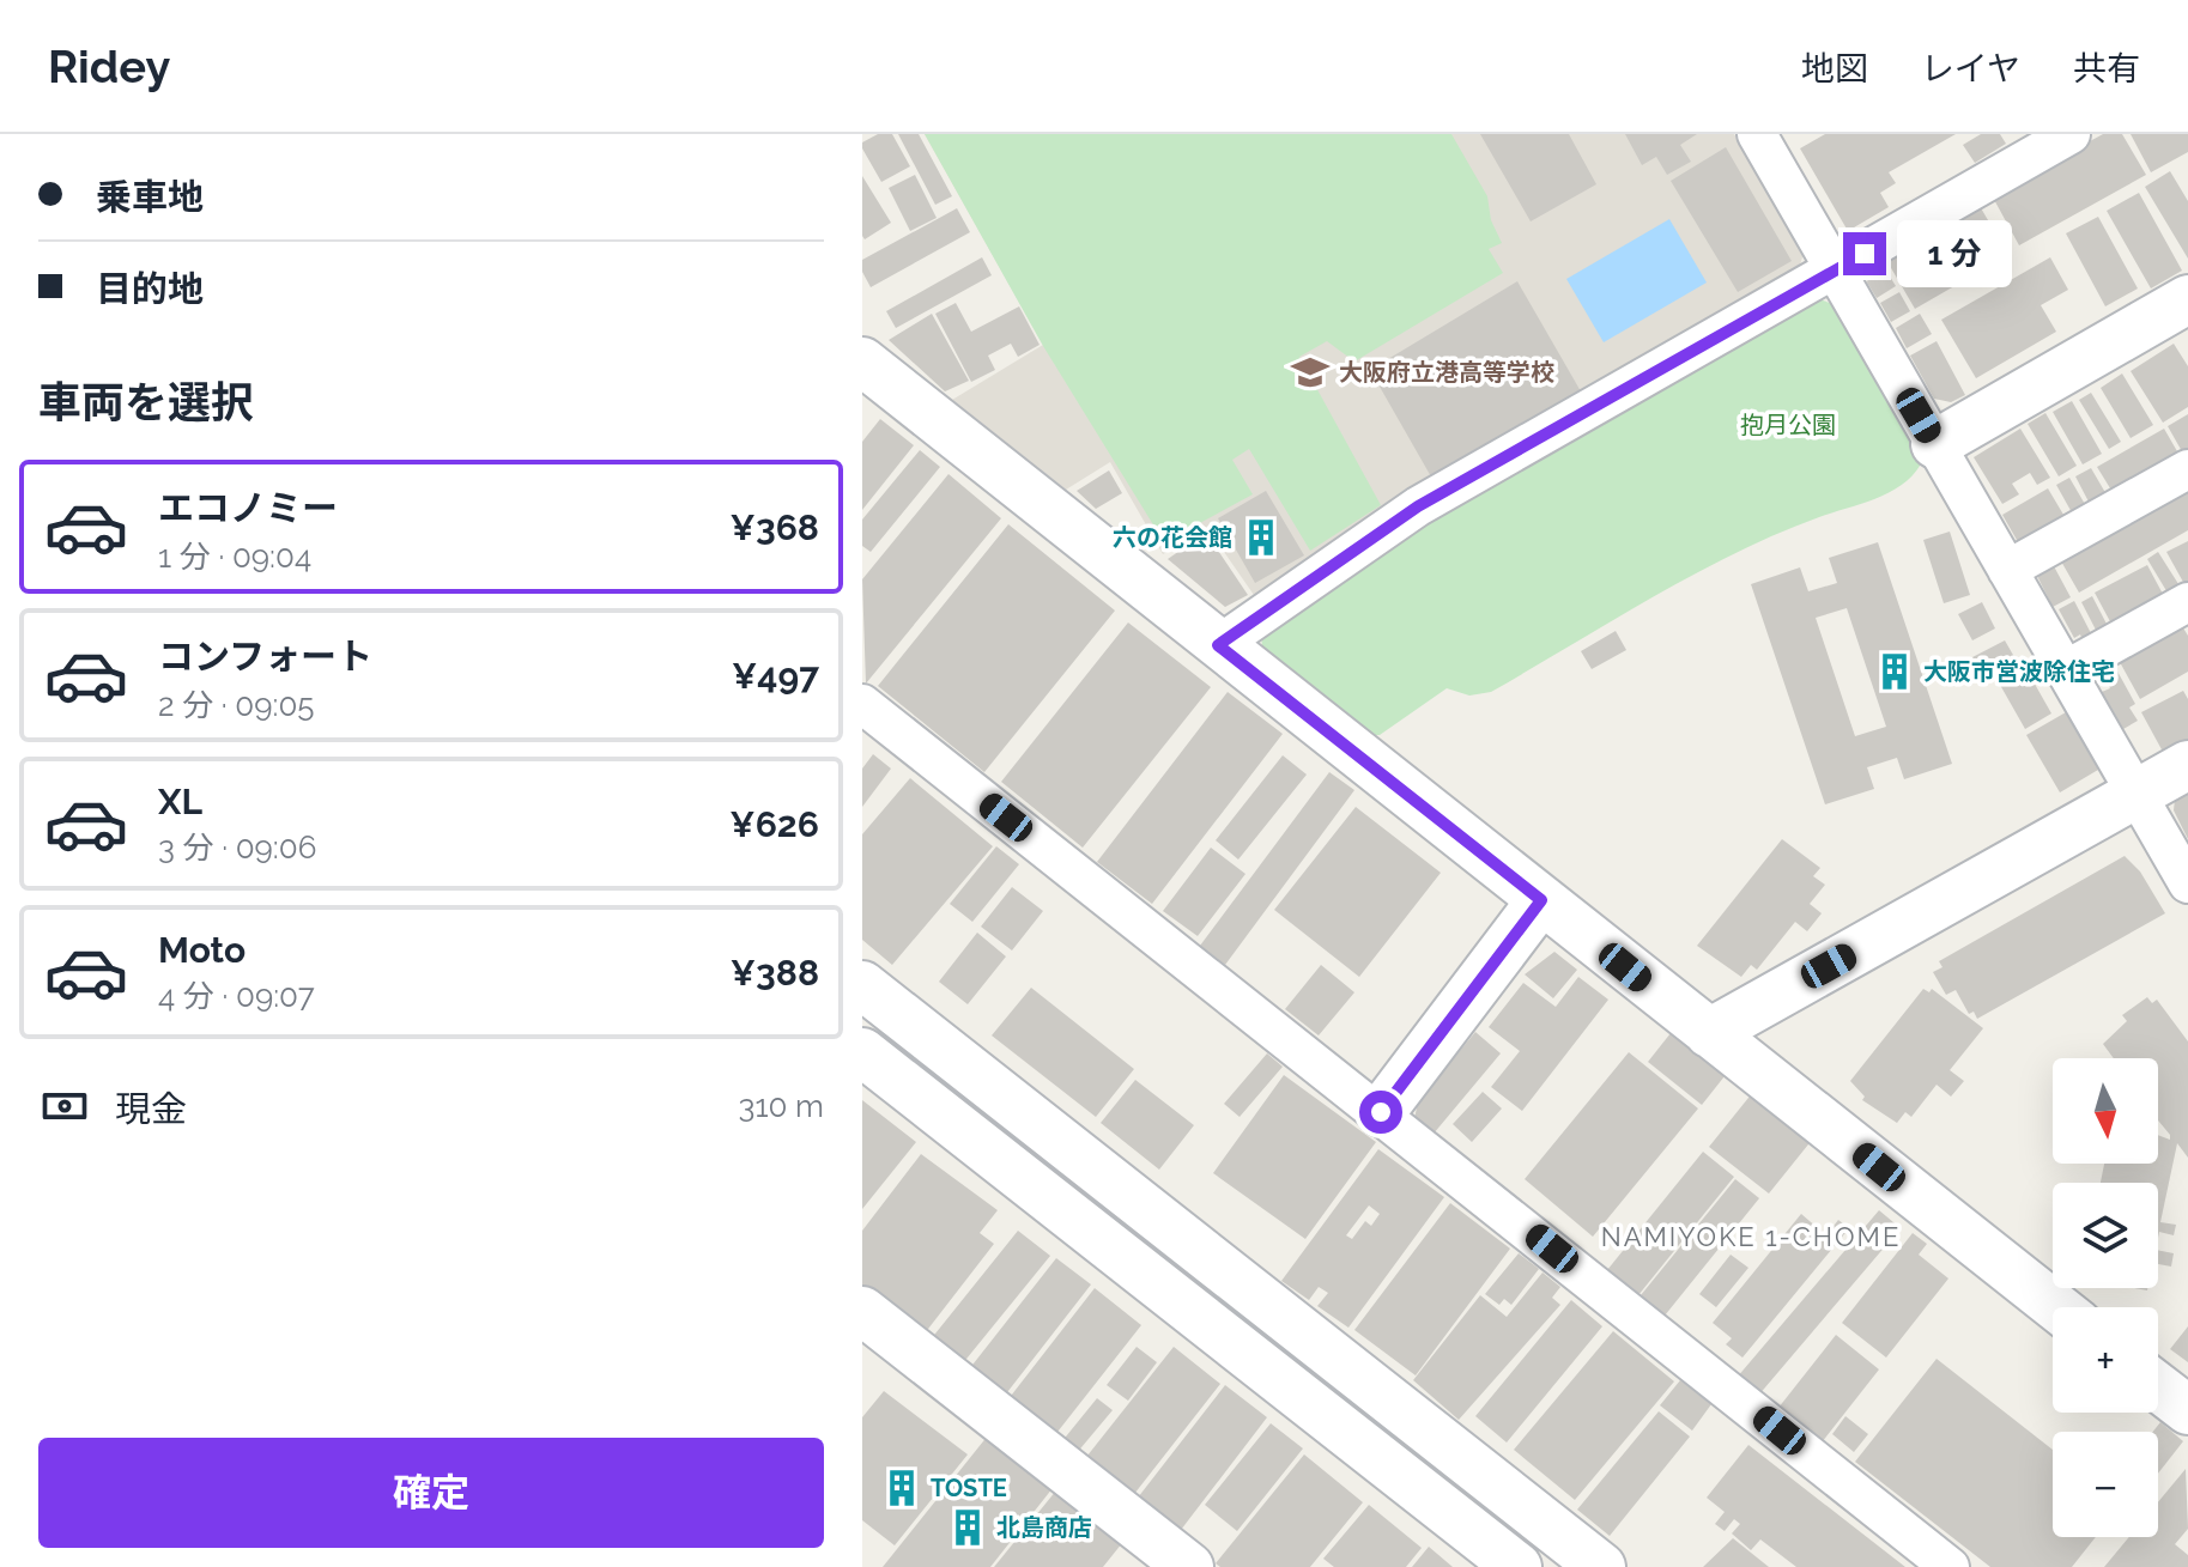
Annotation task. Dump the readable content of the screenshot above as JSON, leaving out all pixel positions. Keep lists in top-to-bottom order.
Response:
{
  "districts": ["NAMIYOKE 1-CHOME"],
  "parks": ["抱月公園"],
  "places": {
    "school or university": ["大阪府立港高等学校"],
    "building": [
      "六の花会館",
      "大阪市営波除住宅",
      "TOSTE",
      "北島商店"
    ]
  },
  "north": "bottom",
  "page": {
    "header": "Ridey",
    "nav": ["地図", "レイヤ", "共有"],
    "banner": ["乗車地", "目的地"],
    "bubble": "1 分",
    "heading": "車両を選択",
    "list": [
      {
        "name": "エコノミー",
        "note": "1 分 · 09:04",
        "value": "¥368"
      },
      {
        "name": "コンフォート",
        "note": "2 分 · 09:05",
        "value": "¥497"
      },
      {
        "name": "XL",
        "note": "3 分 · 09:06",
        "value": "¥626"
      },
      {
        "name": "Moto",
        "note": "4 分 · 09:07",
        "value": "¥388"
      }
    ],
    "pay": ["現金", "310 m"],
    "map_buttons": ["+", "−"],
    "buttons": "確定"
  }
}
